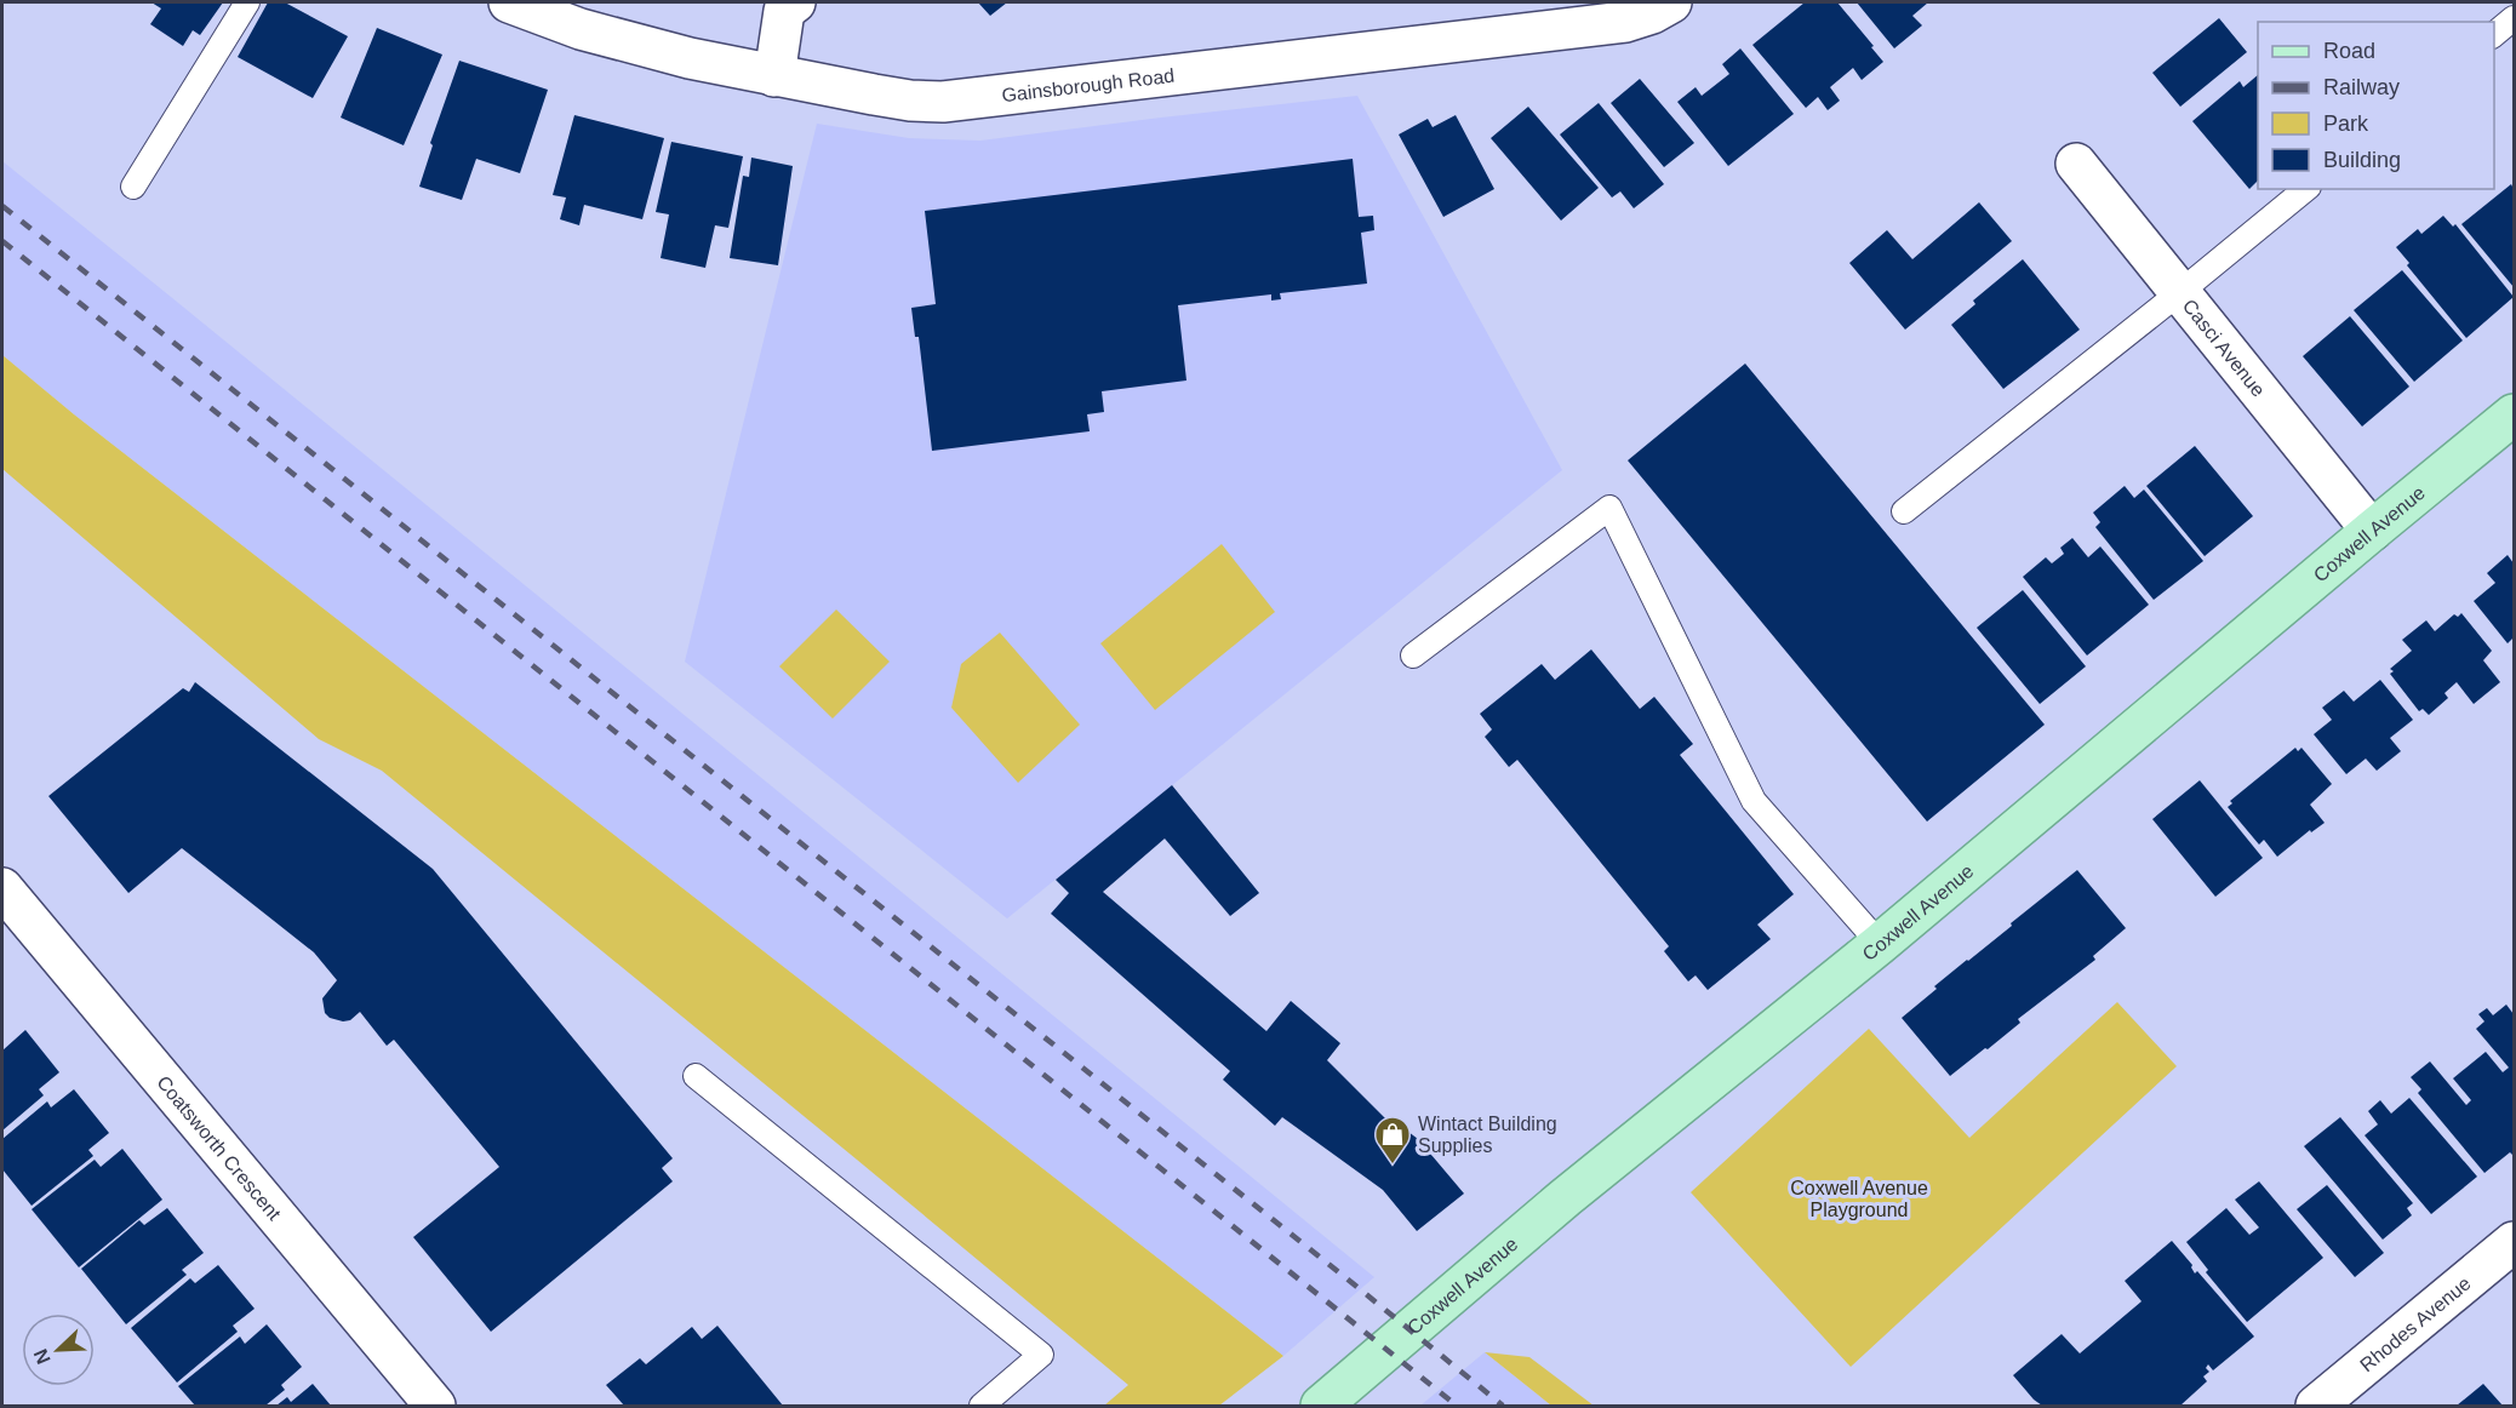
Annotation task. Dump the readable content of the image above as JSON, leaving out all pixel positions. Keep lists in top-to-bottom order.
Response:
{
  "streets": {
    "main road": ["Coxwell Avenue"],
    "street": [
      "Gainsborough Road",
      "Casci Avenue",
      "Coatsworth Crescent",
      "Rhodes Avenue"
    ]
  },
  "crossings": [
    ["Casci Avenue", "Coxwell Avenue"]
  ],
  "parks": ["Coxwell Avenue Playground"],
  "places": {
    "shop": ["Wintact Building Supplies"]
  },
  "legend": [
    "Road",
    "Railway",
    "Park",
    "Building"
  ],
  "north": "bottom left"
}
